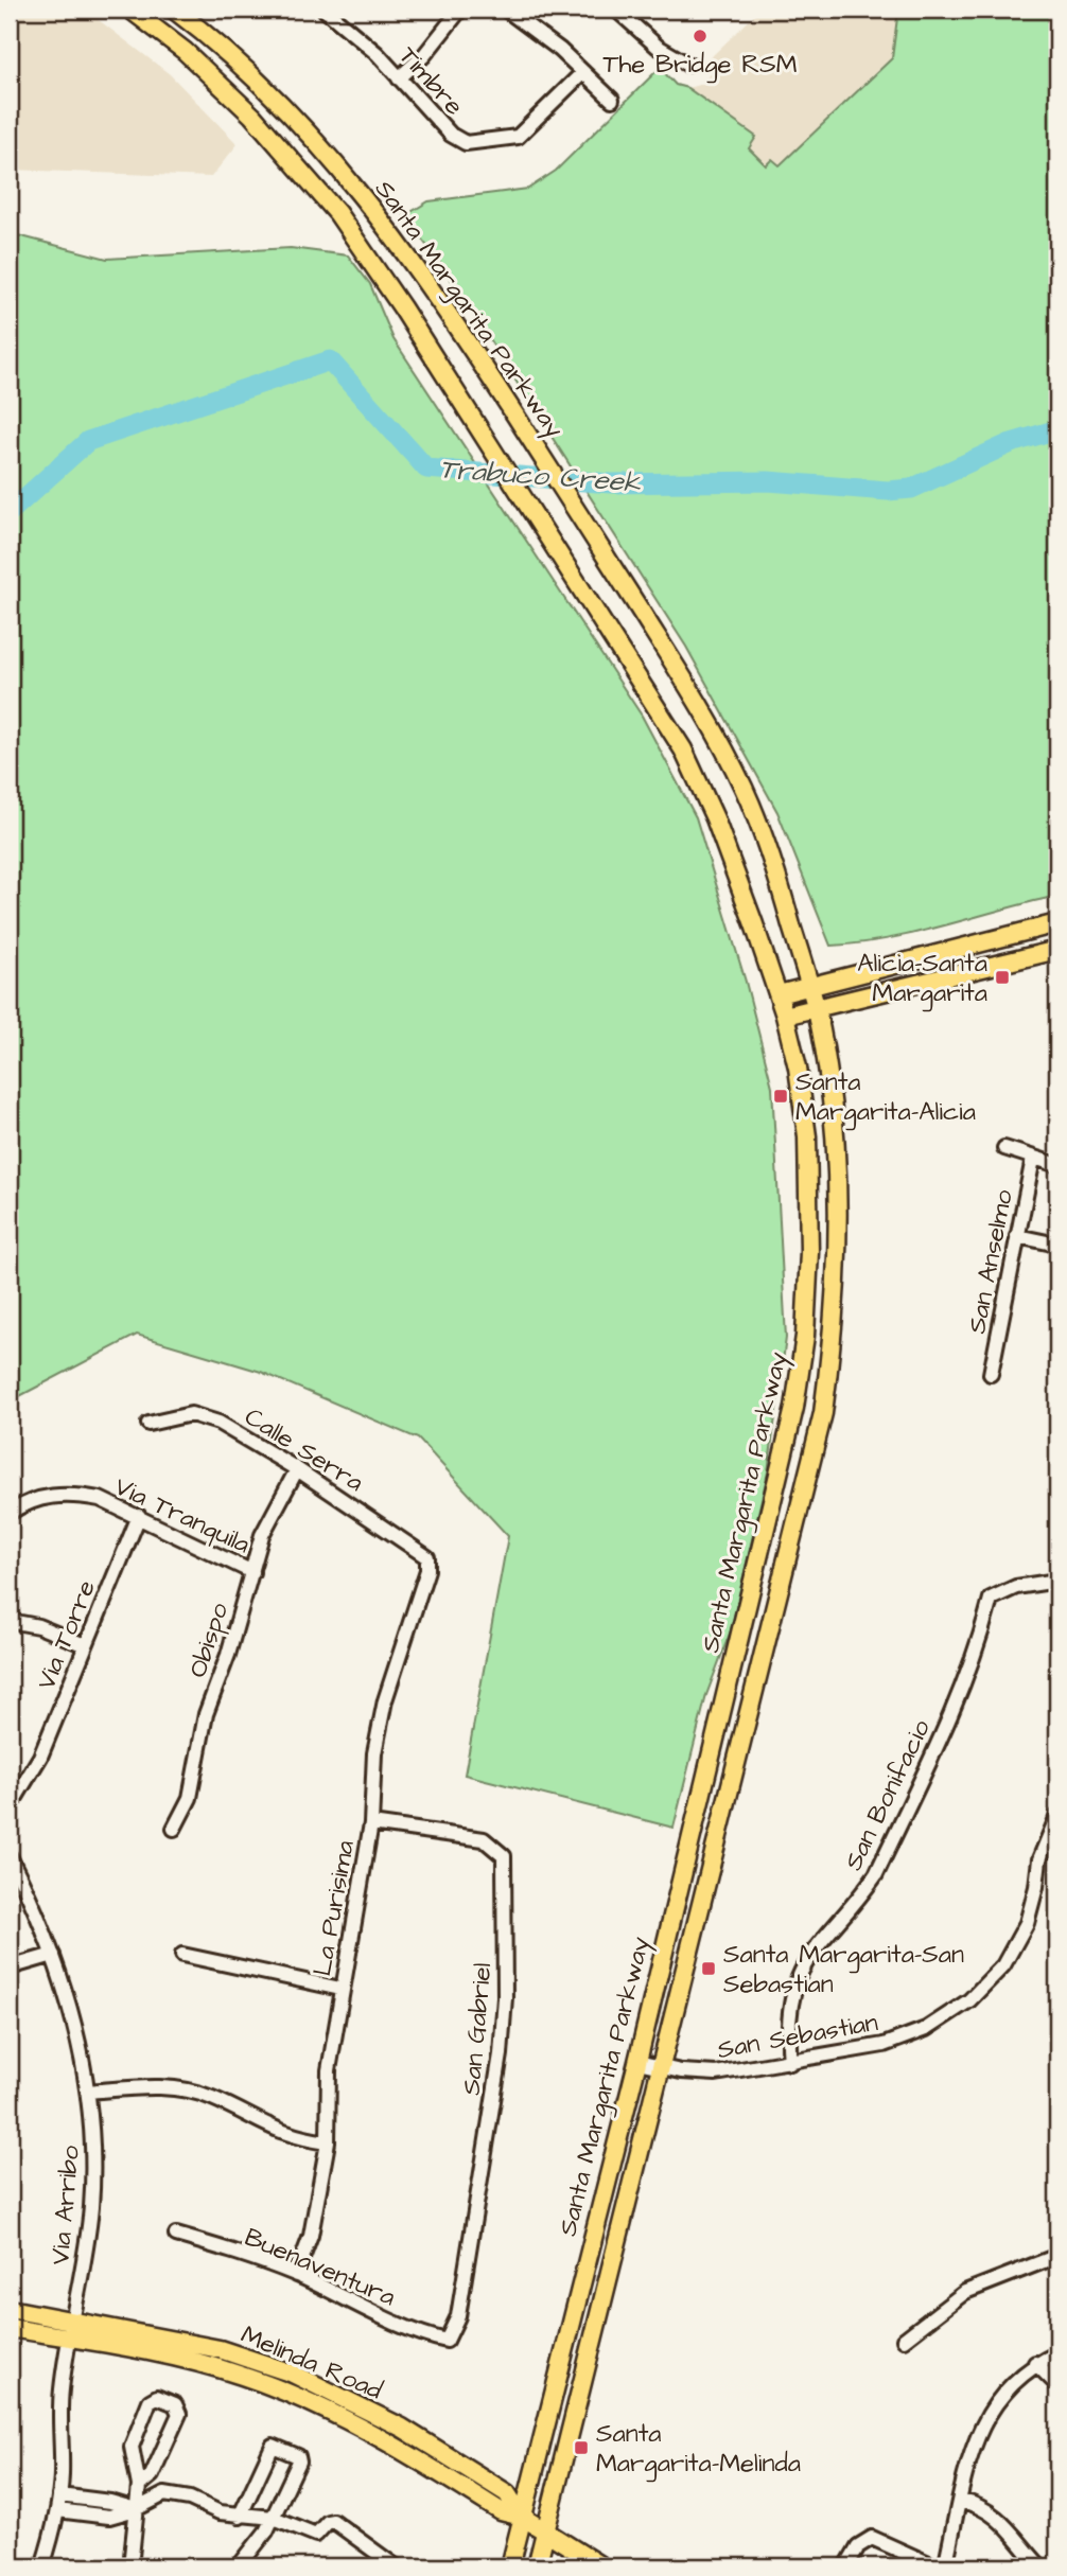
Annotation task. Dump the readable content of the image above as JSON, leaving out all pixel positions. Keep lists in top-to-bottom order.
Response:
{
  "streets": {
    "main road": ["Santa Margarita Parkway", "Melinda Road"],
    "street": [
      "Timbre",
      "San Anselmo",
      "Calle Serra",
      "Via Tranquila",
      "Via Torre",
      "Obispo",
      "San Bonifacio",
      "La Purisima",
      "San Gabriel",
      "San Sebastian",
      "Via Arribo",
      "Buenaventura"
    ]
  },
  "crossings": [
    ["Santa Margarita Parkway", "San Sebastian"],
    ["Santa Margarita Parkway", "Melinda Road"],
    ["Calle Serra", "Obispo"],
    ["Calle Serra", "La Purisima"],
    ["Via Tranquila", "Via Torre"],
    ["Via Tranquila", "Obispo"],
    ["San Bonifacio", "San Sebastian"],
    ["La Purisima", "San Gabriel"],
    ["La Purisima", "Buenaventura"],
    ["San Gabriel", "Buenaventura"],
    ["Via Arribo", "Melinda Road"]
  ],
  "water": ["Trabuco Creek"],
  "places": {
    "other": ["The Bridge RSM"],
    "transit": [
      "Alicia-Santa Margarita",
      "Santa Margarita-Alicia",
      "Santa Margarita-San Sebastian",
      "Santa Margarita-Melinda"
    ]
  }
}
